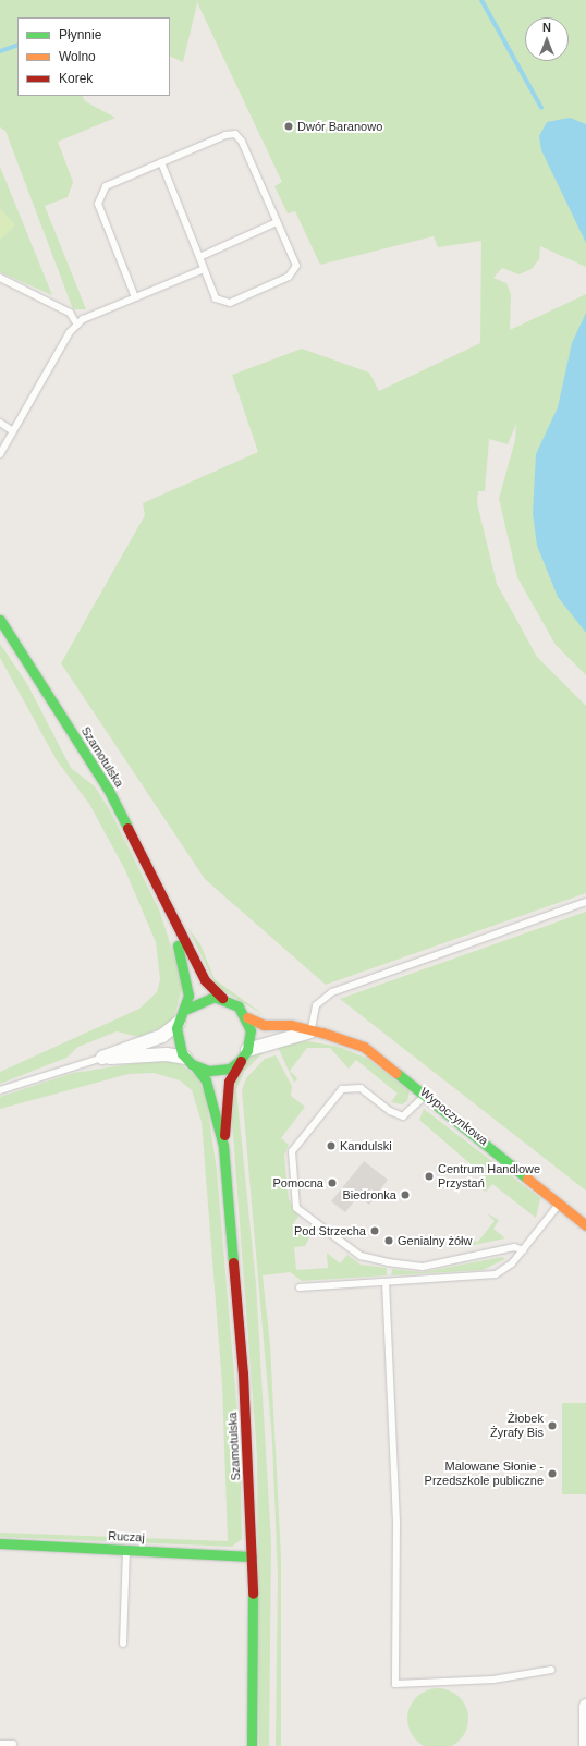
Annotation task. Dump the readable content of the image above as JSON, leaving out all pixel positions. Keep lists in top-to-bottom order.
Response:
{
  "streets": {
    "street": ["Szamotulska", "Wypoczynkowa", "Ruczaj"]
  },
  "crossings": [
    ["Szamotulska", "Wypoczynkowa"],
    ["Szamotulska", "Ruczaj"]
  ],
  "places": [
    "Dwór Baranowo",
    "Kandulski",
    "Centrum Handlowe Przystań",
    "Pomocna",
    "Biedronka",
    "Pod Strzecha",
    "Genialny żółw",
    "Żłobek Żyrafy Bis",
    "Malowane Słonie - Przedszkole publiczne"
  ],
  "legend": ["Płynnie", "Wolno", "Korek"],
  "north": "top"
}
